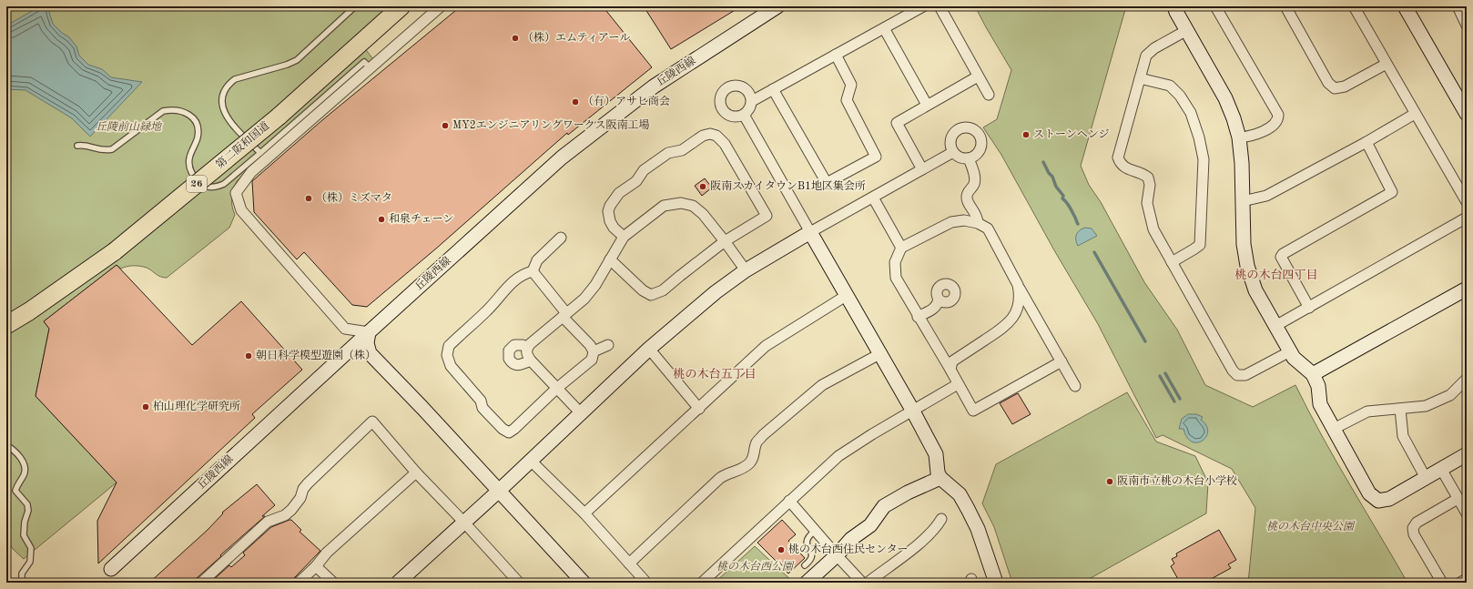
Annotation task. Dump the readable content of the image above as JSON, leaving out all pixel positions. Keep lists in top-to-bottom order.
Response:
{
  "streets": {
    "highway": ["第二阪和国道", "26"],
    "street": ["丘陵西線"]
  },
  "districts": ["桃の木台四丁目", "桃の木台五丁目"],
  "parks": ["丘陵前山緑地", "桃の木台中央公園", "桃の木台西公園"],
  "places": [
    "（株）エムティアール",
    "（有）アサヒ商会",
    "MY2エンジニアリングワークス阪南工場",
    "ストーンヘンジ",
    "阪南スカイタウンB1地区集会所",
    "（株）ミズマタ",
    "和泉チェーン",
    "朝日科学模型遊園（株）",
    "柏山理化学研究所",
    "阪南市立桃の木台小学校",
    "桃の木台西住民センター"
  ]
}
